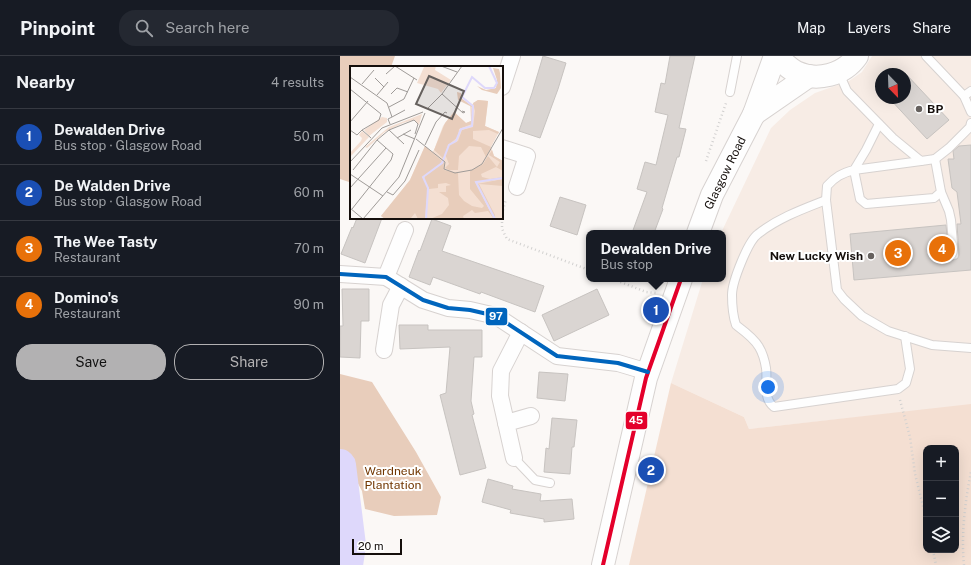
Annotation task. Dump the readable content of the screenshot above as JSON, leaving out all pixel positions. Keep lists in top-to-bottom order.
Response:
{
  "streets": {
    "main road": ["Glasgow Road"]
  },
  "parks": ["Wardneuk Plantation"],
  "places": ["BP", "New Lucky Wish"],
  "lines": ["transit line 97", "transit line 45"],
  "scale_bar": "20 m",
  "north": "bottom right",
  "page": {
    "header": "Pinpoint",
    "search": "Search here",
    "nav": ["Map", "Layers", "Share"],
    "heading": ["Nearby", "4 results"],
    "list": [
      {
        "mark": "1",
        "name": "Dewalden Drive",
        "note": "Bus stop · Glasgow Road",
        "value": "50 m"
      },
      {
        "mark": "2",
        "name": "De Walden Drive",
        "note": "Bus stop · Glasgow Road",
        "value": "60 m"
      },
      {
        "mark": "3",
        "name": "The Wee Tasty",
        "note": "Restaurant",
        "value": "70 m"
      },
      {
        "mark": "4",
        "name": "Domino's",
        "note": "Restaurant",
        "value": "90 m"
      }
    ],
    "popup": ["Dewalden Drive", "Bus stop"],
    "pins": [
      "4",
      "3",
      "1",
      "2"
    ],
    "buttons": ["Save", "Share"],
    "map_buttons": ["+", "−"],
    "scale": "20 m"
  }
}
